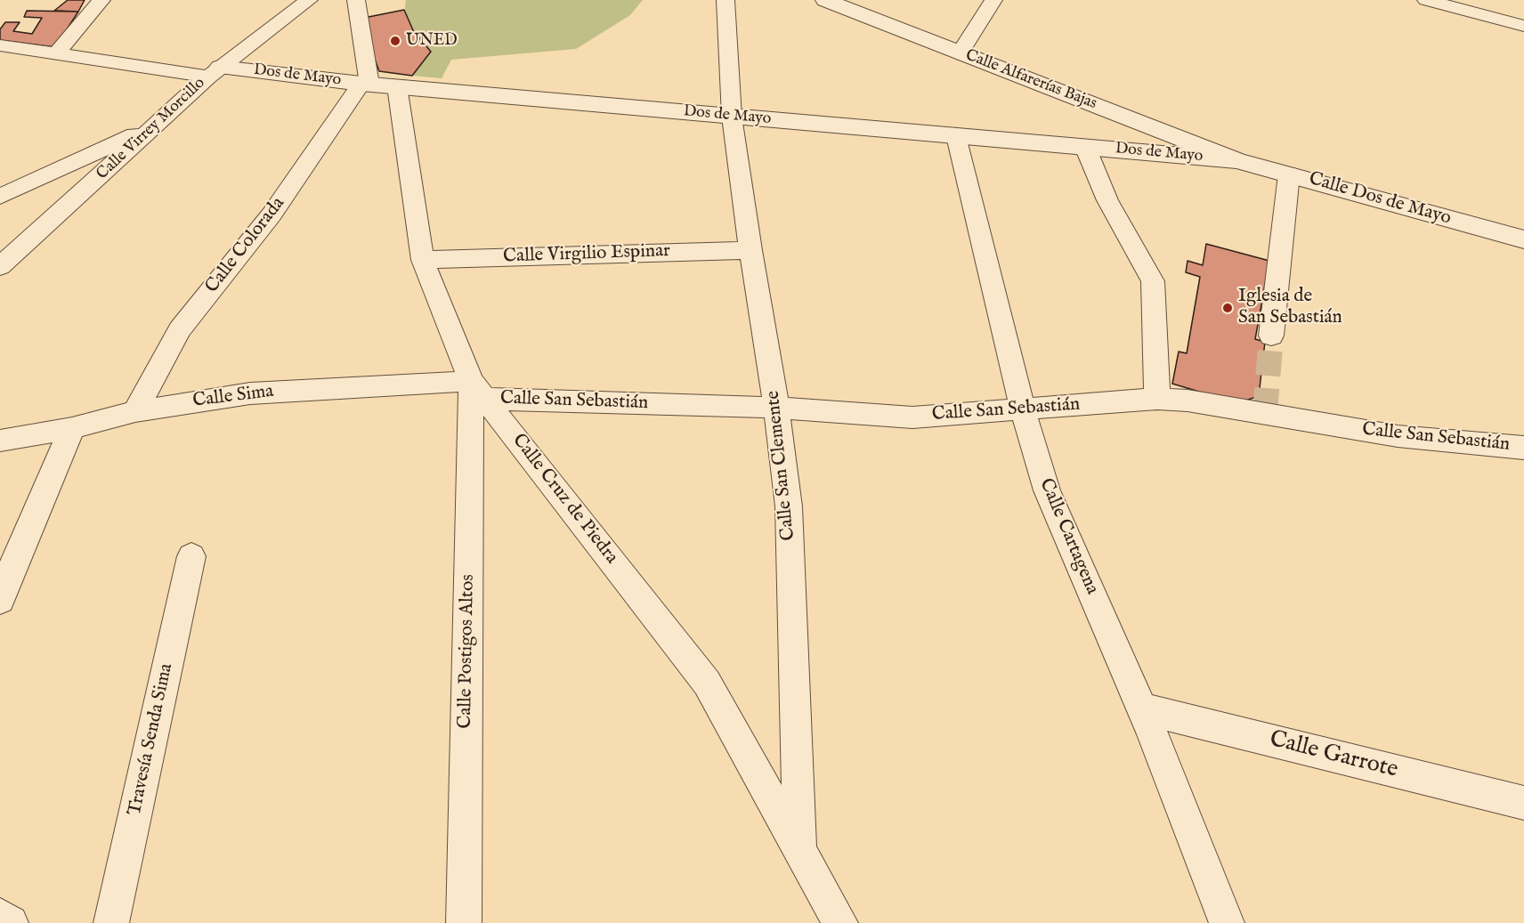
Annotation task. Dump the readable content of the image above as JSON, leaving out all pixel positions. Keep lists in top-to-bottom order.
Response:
{
  "streets": {
    "street": [
      "Dos de Mayo",
      "Calle Alfarerías Bajas",
      "Calle Virrey Morcillo",
      "Calle Dos de Mayo",
      "Calle Colorada",
      "Calle Virgilio Espinar",
      "Calle Sima",
      "Calle San Sebastián",
      "Calle San Clemente",
      "Calle Cruz de Piedra",
      "Calle Cartagena",
      "Calle Postigos Altos",
      "Travesía Senda Sima",
      "Calle Garrote"
    ]
  },
  "crossings": [
    ["Dos de Mayo", "Calle Alfarerías Bajas"],
    ["Dos de Mayo", "Calle Virrey Morcillo"],
    ["Dos de Mayo", "Calle Dos de Mayo"],
    ["Dos de Mayo", "Calle Colorada"],
    ["Dos de Mayo", "Calle San Clemente"],
    ["Dos de Mayo", "Calle Cruz de Piedra"],
    ["Dos de Mayo", "Calle Cartagena"],
    ["Calle Alfarerías Bajas", "Calle Dos de Mayo"],
    ["Calle Colorada", "Calle Sima"],
    ["Calle Virgilio Espinar", "Calle San Clemente"],
    ["Calle Virgilio Espinar", "Calle Cruz de Piedra"],
    ["Calle Sima", "Calle San Sebastián"],
    ["Calle Sima", "Calle Cruz de Piedra"],
    ["Calle Sima", "Calle Postigos Altos"],
    ["Calle San Sebastián", "Calle San Clemente"],
    ["Calle San Sebastián", "Calle Cruz de Piedra"],
    ["Calle San Sebastián", "Calle Cartagena"],
    ["Calle San Sebastián", "Calle Postigos Altos"],
    ["Calle San Clemente", "Calle Cruz de Piedra"],
    ["Calle Cruz de Piedra", "Calle Postigos Altos"],
    ["Calle Cartagena", "Calle Garrote"]
  ],
  "places": ["UNED", "Iglesia de San Sebastián"]
}
